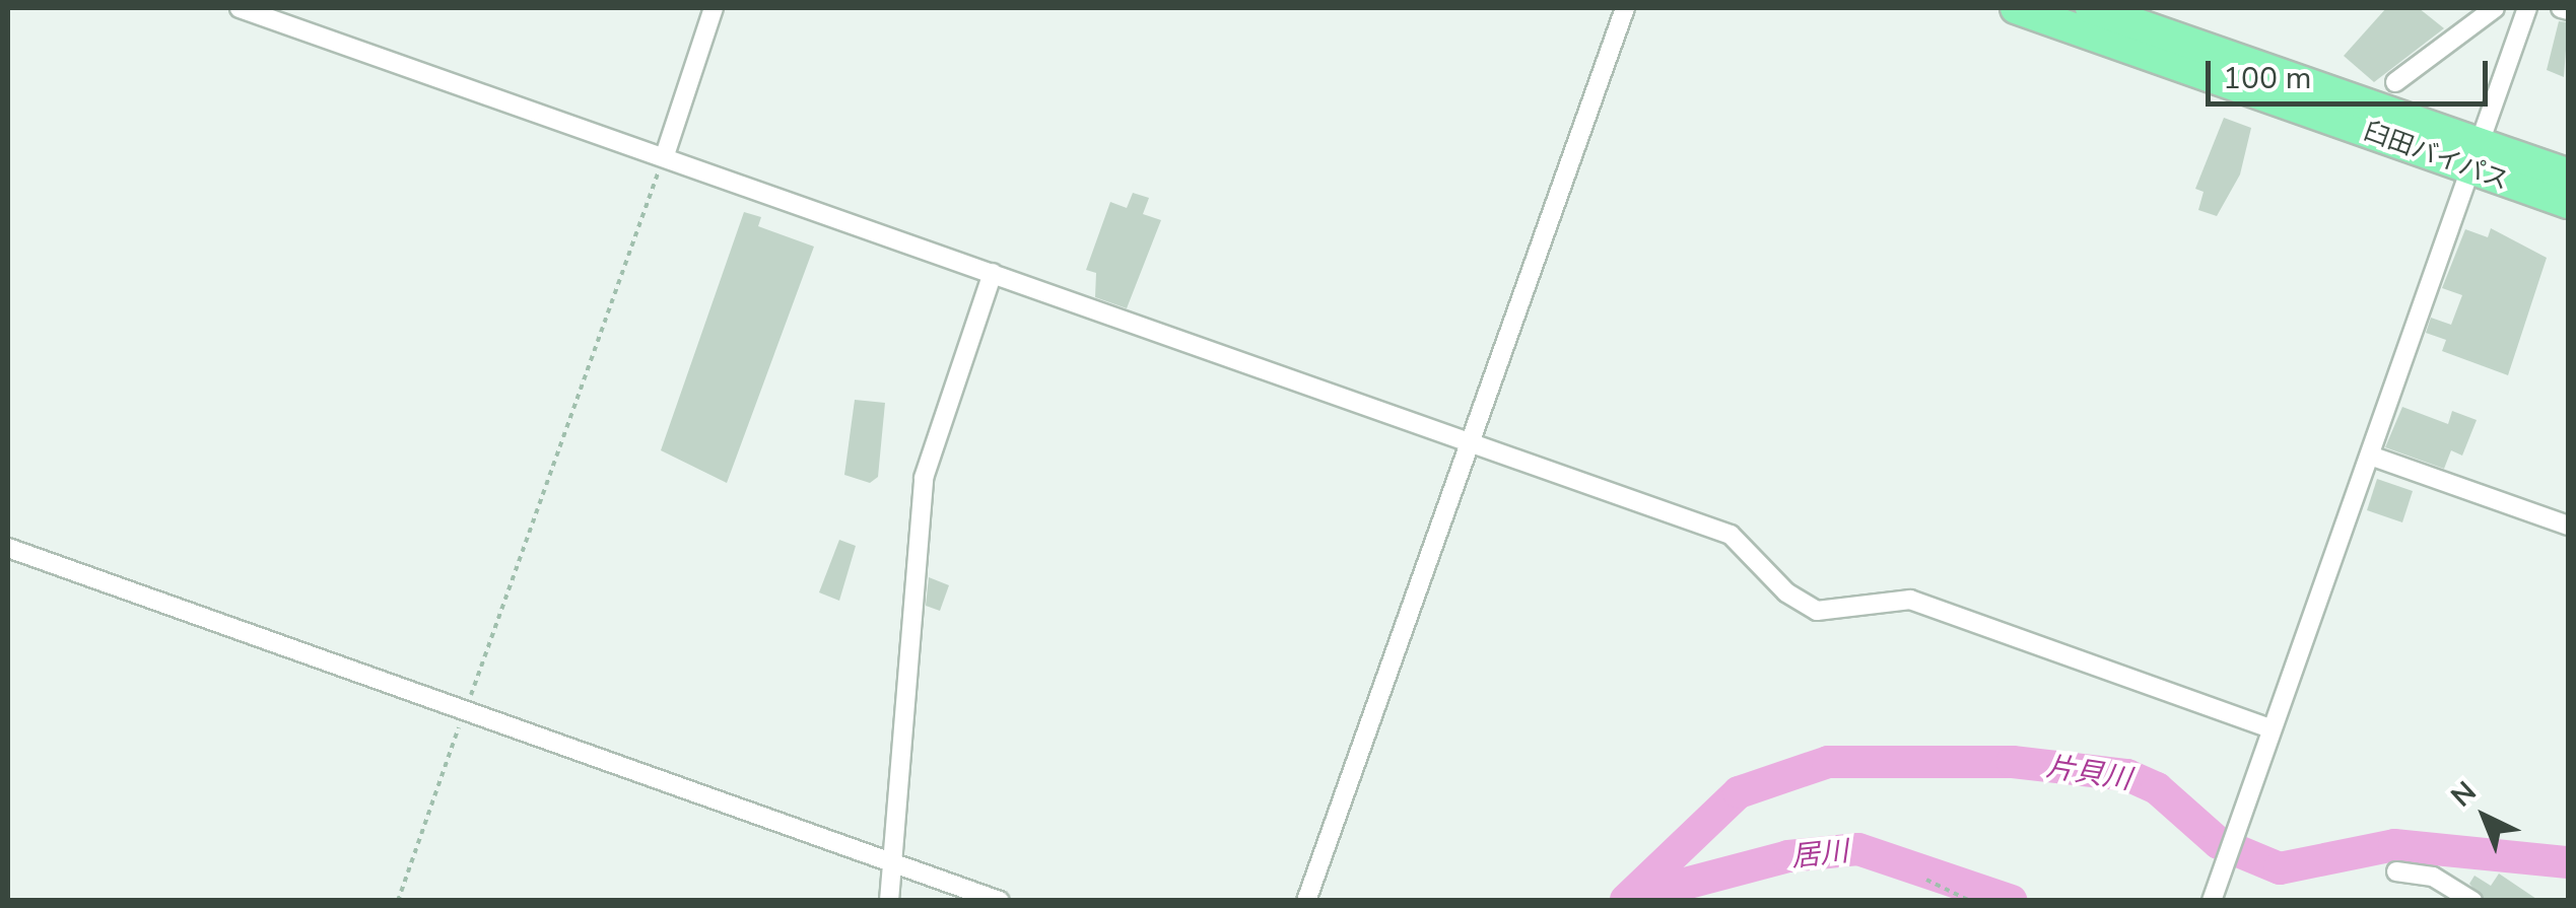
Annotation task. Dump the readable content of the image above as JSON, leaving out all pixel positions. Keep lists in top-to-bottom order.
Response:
{
  "streets": {
    "highway": ["臼田バイパス"]
  },
  "water": ["片貝川", "居川"],
  "scale_bar": "100 m",
  "north": "top left"
}
